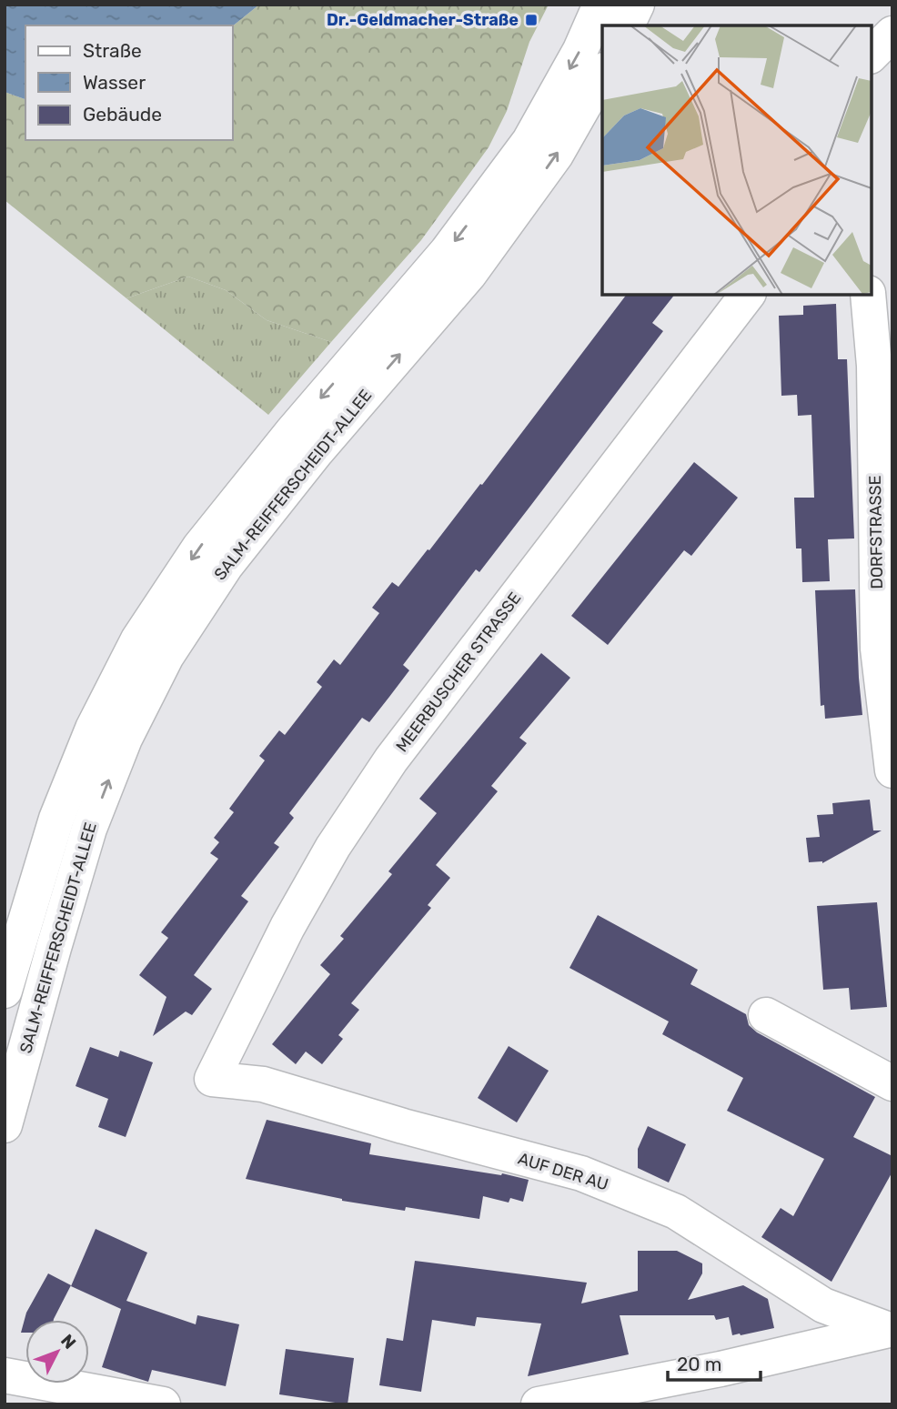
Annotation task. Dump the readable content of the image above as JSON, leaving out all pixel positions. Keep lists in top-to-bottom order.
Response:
{
  "streets": {
    "street": [
      "SALM-REIFFERSCHEIDT-ALLEE",
      "DORFSTRASSE",
      "MEERBUSCHER STRASSE",
      "AUF DER AU"
    ]
  },
  "crossings": [
    ["MEERBUSCHER STRASSE", "AUF DER AU"]
  ],
  "places": {
    "transit": ["Dr.-Geldmacher-Straße"]
  },
  "legend": ["Straße", "Wasser", "Gebäude"],
  "scale_bar": "20 m",
  "north": "top right"
}
